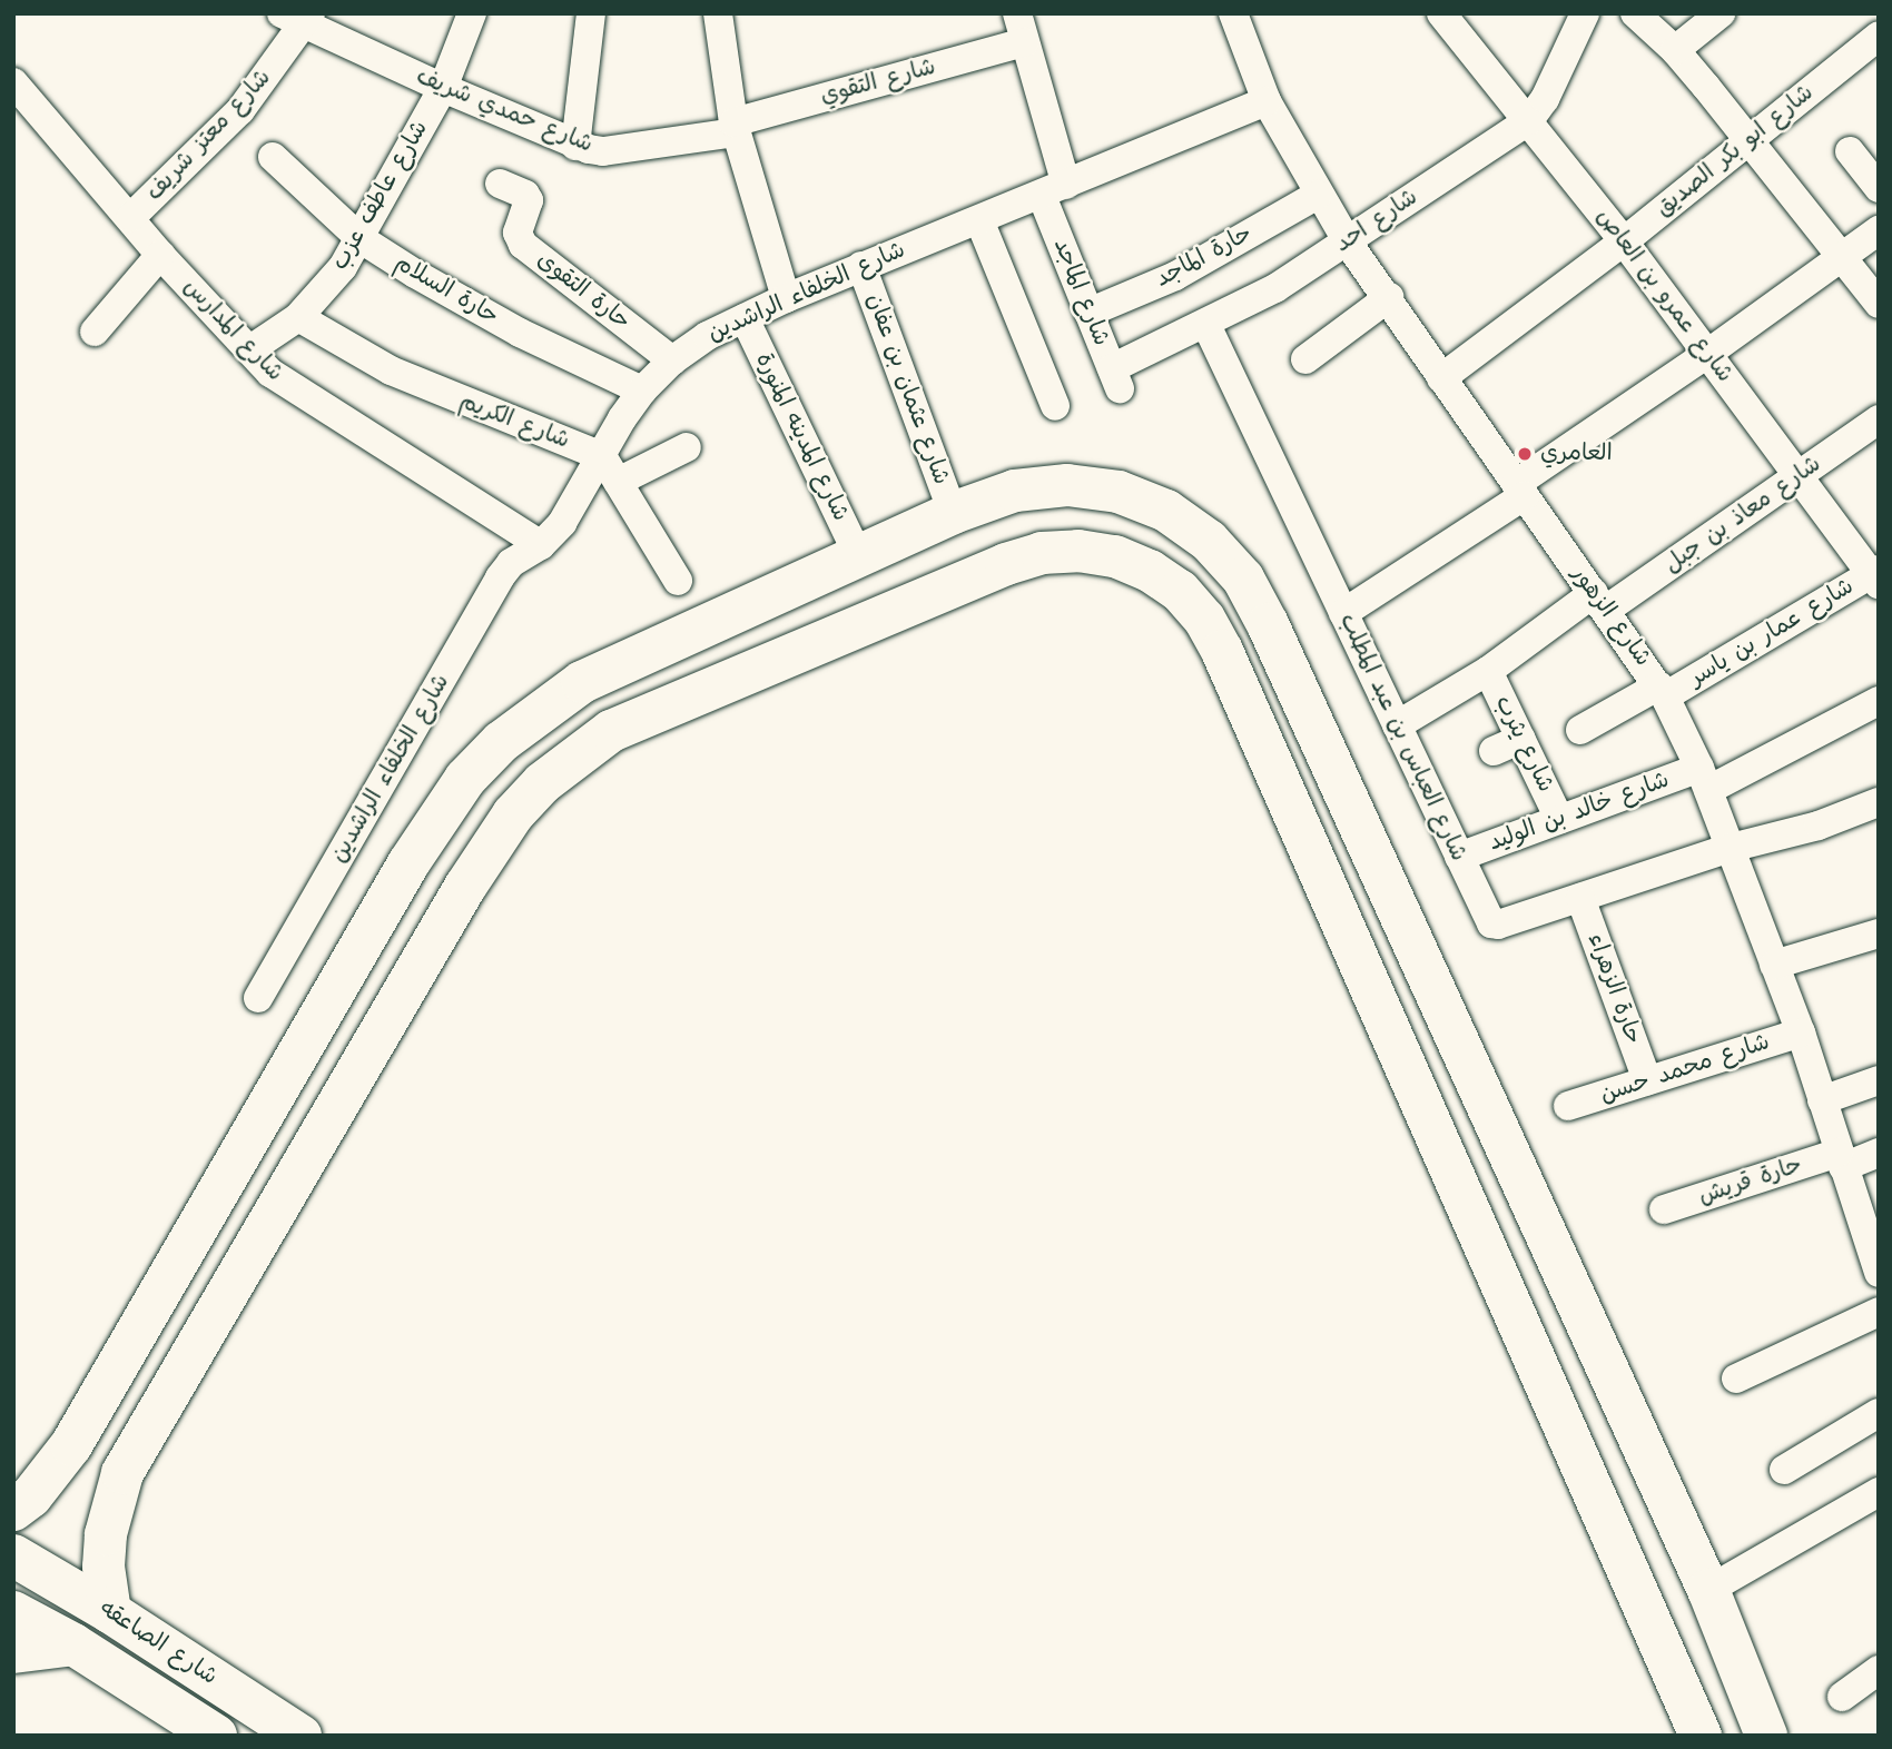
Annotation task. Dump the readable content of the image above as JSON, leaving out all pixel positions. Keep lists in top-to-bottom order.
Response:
{
  "streets": {
    "street": [
      "شارع التقوي",
      "شارع حمدي شريف",
      "شارع معتز شريف",
      "شارع ابو بكر الصديق",
      "شارع عاطف عزب",
      "شارع احد",
      "حارة الماجد",
      "حارة السلام",
      "حارة التقوى",
      "شارع الخلفاء الراشدين",
      "شارع الماجد",
      "شارع عمرو بن العاص",
      "شارع المدارس",
      "شارع عثمان بن عفان",
      "شارع الكريم",
      "شارع المدينه المنورة",
      "شارع معاذ بن جبل",
      "شارع الزهور",
      "شارع عمار بن ياسر",
      "شارع العباس بن عبد المطلب",
      "شارع يثرب",
      "شارع خالد بن الوليد",
      "حارة الزهراء",
      "شارع محمد حسن",
      "حارة قريش",
      "شارع الصاعقه"
    ]
  },
  "crossings": [
    ["شارع التقوي", "شارع حمدي شريف"],
    ["شارع التقوي", "شارع الماجد"],
    ["شارع حمدي شريف", "شارع معتز شريف"],
    ["شارع حمدي شريف", "شارع عاطف عزب"],
    ["شارع معتز شريف", "شارع المدارس"],
    ["شارع ابو بكر الصديق", "شارع عمرو بن العاص"],
    ["شارع ابو بكر الصديق", "شارع الزهور"],
    ["شارع عاطف عزب", "حارة السلام"],
    ["شارع عاطف عزب", "شارع المدارس"],
    ["شارع عاطف عزب", "شارع الكريم"],
    ["شارع احد", "شارع الماجد"],
    ["شارع احد", "شارع عمرو بن العاص"],
    ["شارع احد", "شارع الزهور"],
    ["شارع احد", "شارع العباس بن عبد المطلب"],
    ["حارة الماجد", "شارع الماجد"],
    ["حارة الماجد", "شارع الزهور"],
    ["حارة السلام", "شارع الخلفاء الراشدين"],
    ["حارة التقوى", "شارع الخلفاء الراشدين"],
    ["شارع الخلفاء الراشدين", "شارع الماجد"],
    ["شارع الخلفاء الراشدين", "شارع المدارس"],
    ["شارع الخلفاء الراشدين", "شارع عثمان بن عفان"],
    ["شارع الخلفاء الراشدين", "شارع الكريم"],
    ["شارع الخلفاء الراشدين", "شارع المدينه المنورة"],
    ["شارع الخلفاء الراشدين", "شارع الزهور"],
    ["شارع عمرو بن العاص", "شارع معاذ بن جبل"],
    ["شارع عمرو بن العاص", "شارع عمار بن ياسر"],
    ["شارع معاذ بن جبل", "شارع الزهور"],
    ["شارع معاذ بن جبل", "شارع العباس بن عبد المطلب"],
    ["شارع معاذ بن جبل", "شارع يثرب"],
    ["شارع الزهور", "شارع عمار بن ياسر"],
    ["شارع الزهور", "شارع العباس بن عبد المطلب"],
    ["شارع الزهور", "شارع خالد بن الوليد"],
    ["شارع الزهور", "شارع محمد حسن"],
    ["شارع الزهور", "حارة قريش"],
    ["شارع العباس بن عبد المطلب", "شارع خالد بن الوليد"],
    ["شارع العباس بن عبد المطلب", "حارة الزهراء"],
    ["شارع يثرب", "شارع خالد بن الوليد"],
    ["حارة الزهراء", "شارع محمد حسن"]
  ],
  "places": ["العامري"]
}
